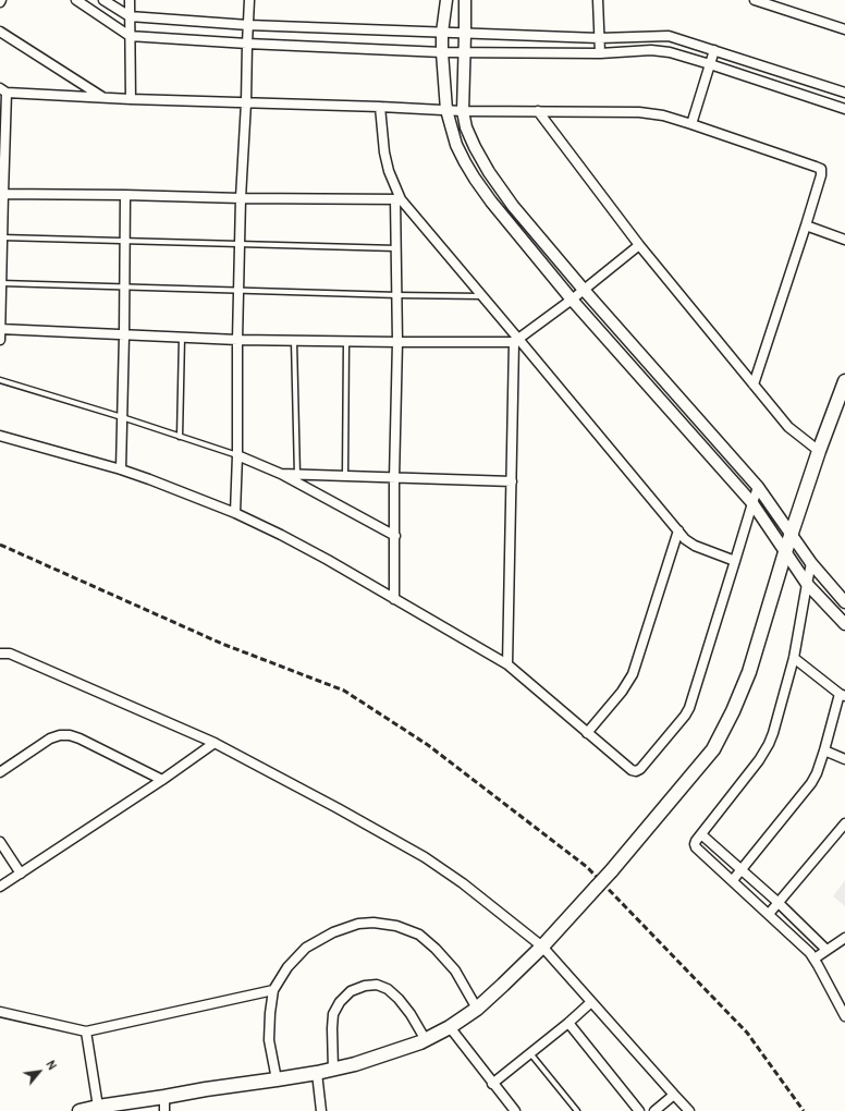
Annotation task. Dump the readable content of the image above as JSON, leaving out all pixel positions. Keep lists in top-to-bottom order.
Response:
{
  "north": "top right"
}
